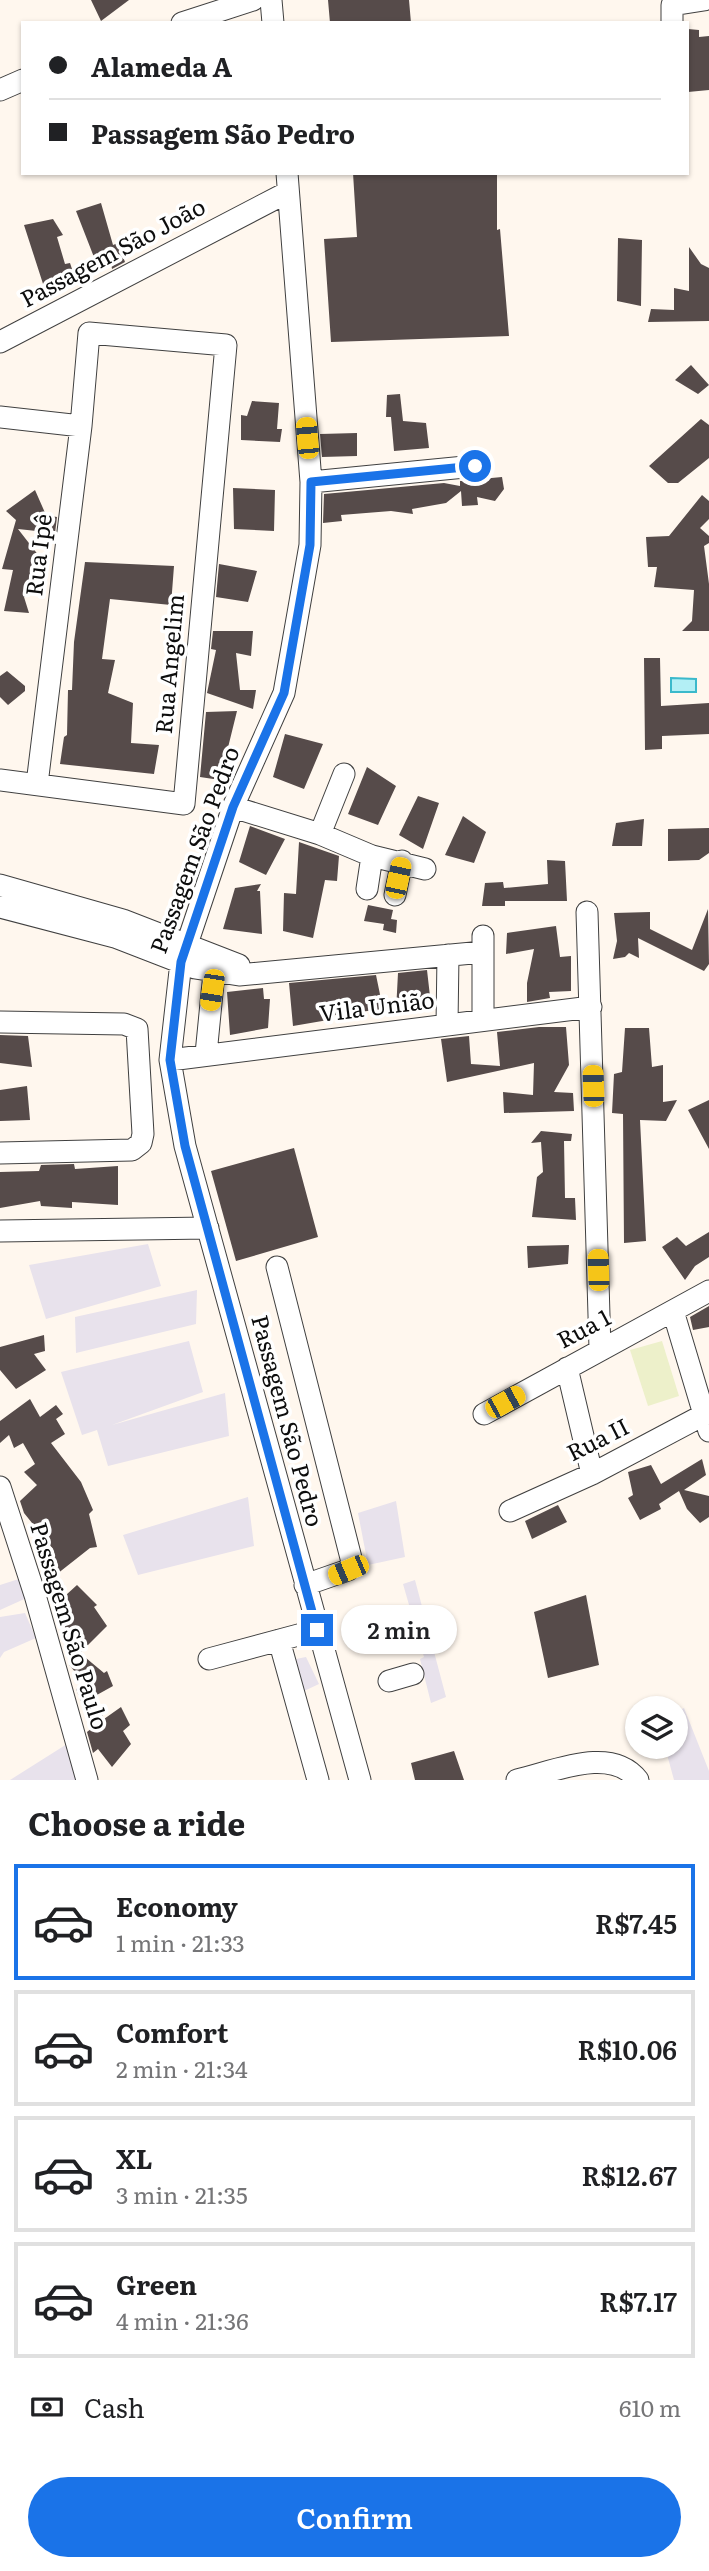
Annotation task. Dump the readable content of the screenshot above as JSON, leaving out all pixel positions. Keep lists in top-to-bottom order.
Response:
{
  "streets": {
    "street": [
      "Passagem São João",
      "Rua Ipê",
      "Rua Angelim",
      "Passagem São Pedro",
      "Vila União",
      "Rua 1",
      "Rua II",
      "Passagem São Paulo"
    ]
  },
  "crossings": [
    ["Passagem São João", "Passagem São Pedro"],
    ["Rua Ipê", "Rua Angelim"],
    ["Passagem São Pedro", "Vila União"]
  ],
  "page": {
    "banner": ["Alameda A", "Passagem São Pedro"],
    "bubble": "2 min",
    "heading": "Choose a ride",
    "list": [
      {
        "name": "Economy",
        "note": "1 min · 21:33",
        "value": "R$7.45"
      },
      {
        "name": "Comfort",
        "note": "2 min · 21:34",
        "value": "R$10.06"
      },
      {
        "name": "XL",
        "note": "3 min · 21:35",
        "value": "R$12.67"
      },
      {
        "name": "Green",
        "note": "4 min · 21:36",
        "value": "R$7.17"
      }
    ],
    "pay": ["Cash", "610 m"],
    "buttons": "Confirm"
  }
}
